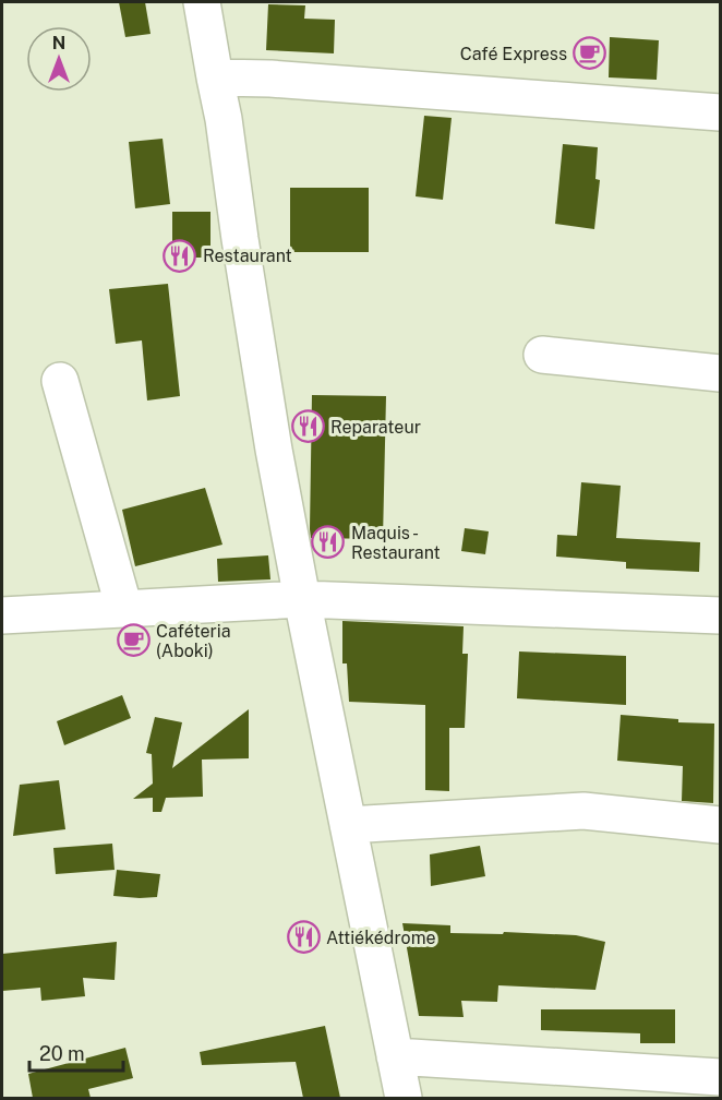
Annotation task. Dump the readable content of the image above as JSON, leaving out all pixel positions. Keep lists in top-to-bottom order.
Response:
{
  "places": {
    "cafe": ["Café Express", "Caféteria (Aboki)"],
    "restaurant": [
      "Restaurant",
      "Reparateur",
      "Maquis - Restaurant",
      "Attiékédrome"
    ]
  },
  "scale_bar": "20 m",
  "north": "top"
}
